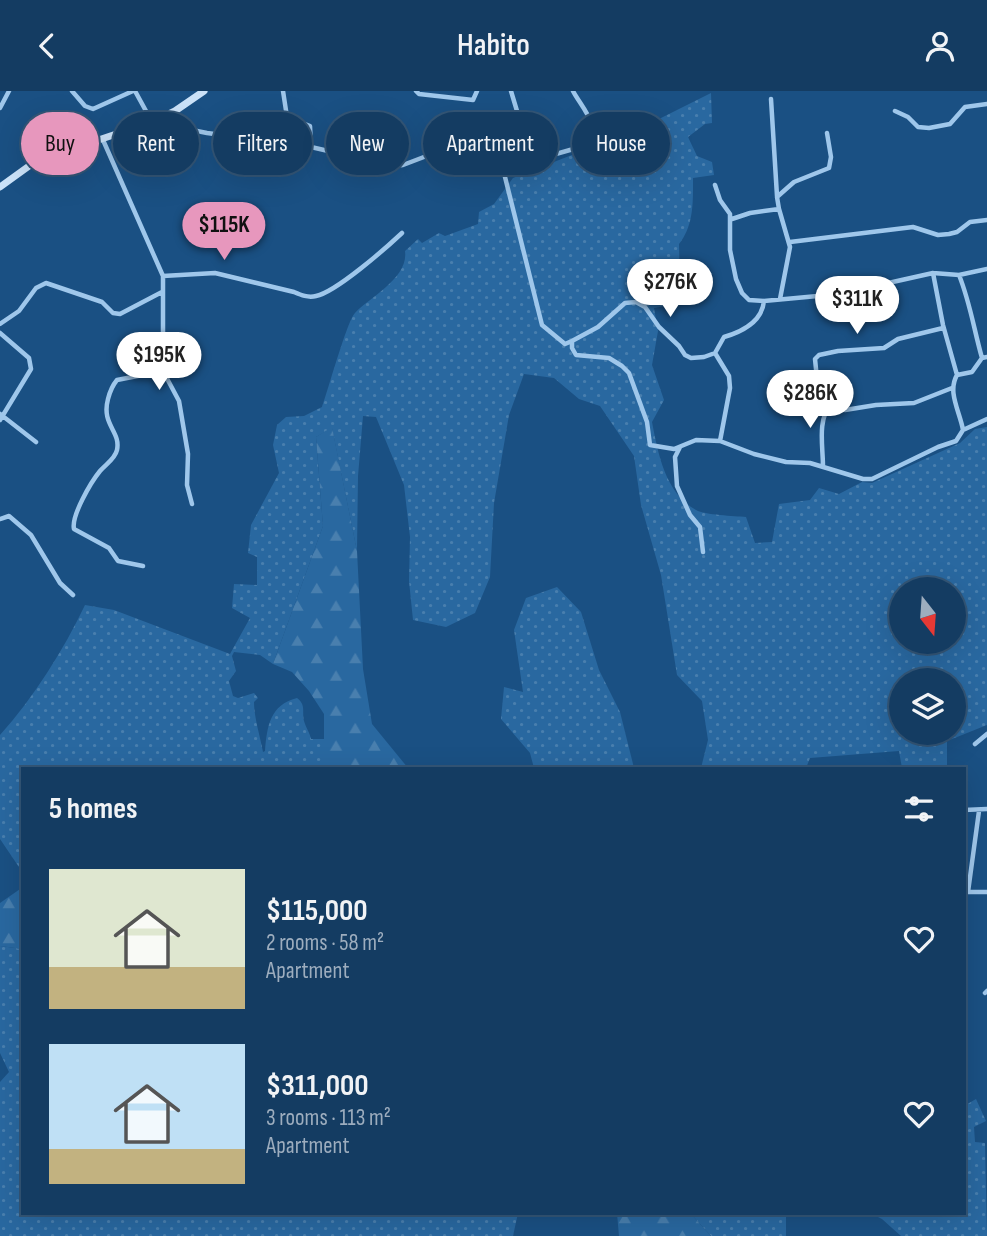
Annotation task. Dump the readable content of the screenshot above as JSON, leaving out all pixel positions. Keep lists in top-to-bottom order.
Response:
{
  "north": "bottom",
  "page": {
    "header": "Habito",
    "chip": [
      "Buy",
      "Rent",
      "Filters",
      "New",
      "Apartment",
      "House"
    ],
    "price": [
      "$115K",
      "$276K",
      "$311K",
      "$195K",
      "$286K"
    ],
    "heading": "5 homes",
    "list": [
      {
        "name": "$115,000",
        "note": "2 rooms · 58 m² · Apartment"
      },
      {
        "name": "$311,000",
        "note": "3 rooms · 113 m² · Apartment"
      }
    ]
  }
}
